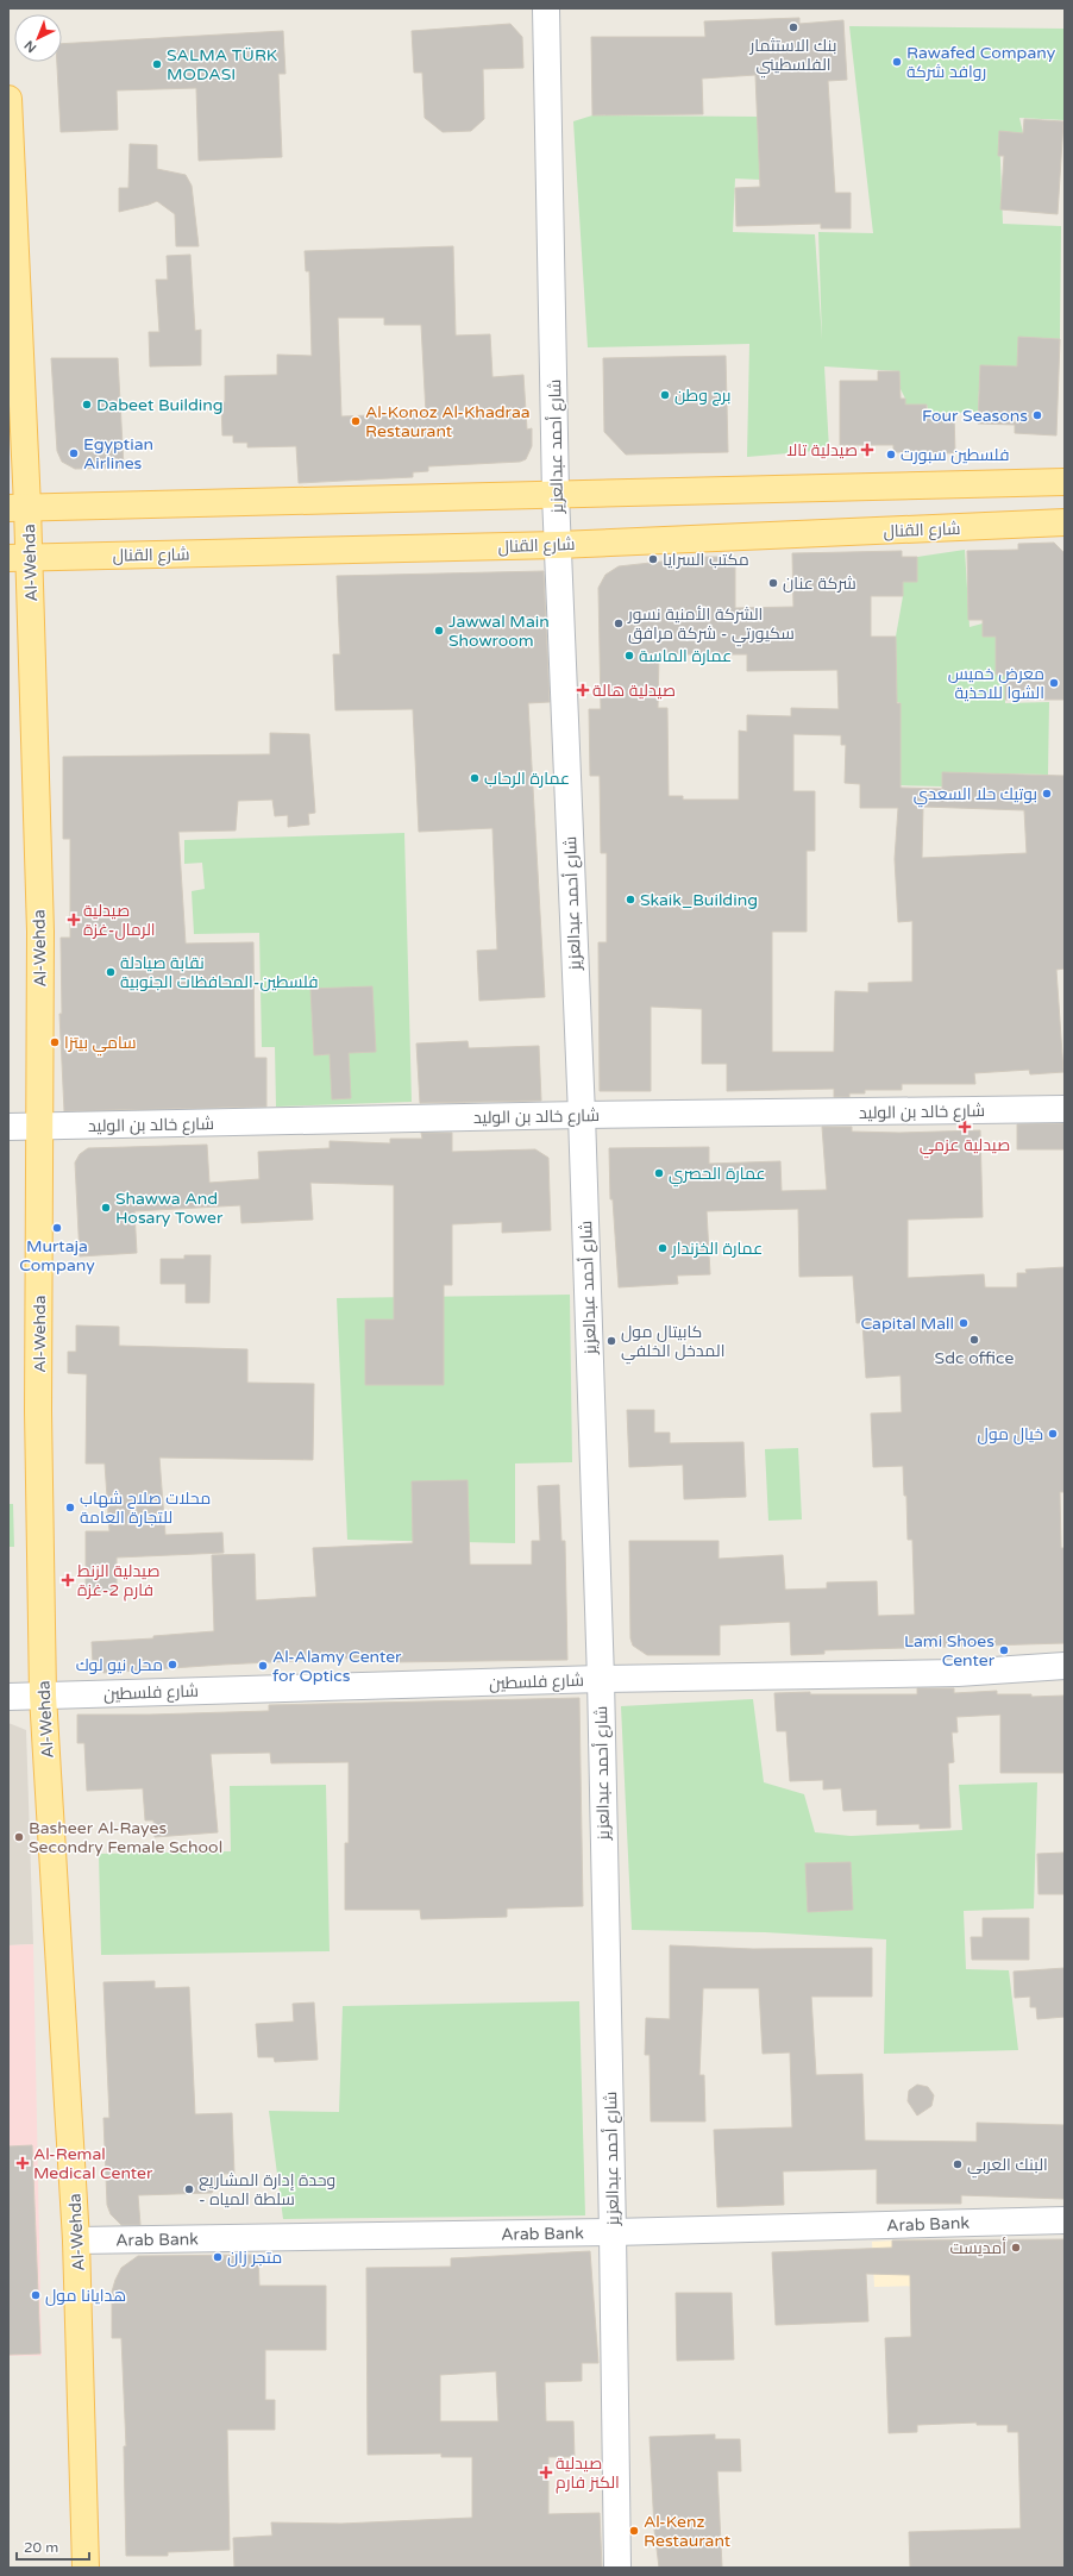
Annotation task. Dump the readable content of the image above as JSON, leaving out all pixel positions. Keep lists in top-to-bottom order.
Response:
{
  "streets": {
    "main road": ["شارع القنال", "Al-Wehda"],
    "street": [
      "شارع أحمد عبدالعزيز",
      "شارع خالد بن الوليد",
      "شارع فلسطين",
      "Arab Bank"
    ]
  },
  "crossings": [
    ["شارع أحمد عبدالعزيز", "شارع القنال"],
    ["شارع أحمد عبدالعزيز", "شارع خالد بن الوليد"],
    ["شارع أحمد عبدالعزيز", "شارع فلسطين"],
    ["شارع أحمد عبدالعزيز", "Arab Bank"],
    ["شارع القنال", "Al-Wehda"],
    ["Al-Wehda", "شارع خالد بن الوليد"],
    ["Al-Wehda", "شارع فلسطين"],
    ["Al-Wehda", "Arab Bank"]
  ],
  "places": {
    "other": [
      "بنك الاستثمار الفلسطيني",
      "Rawafed Company روافد شركة",
      "SALMA TÜRK MODASI",
      "برج وطن",
      "Dabeet Building",
      "Four Seasons",
      "Al-Konoz Al-Khadraa Restaurant",
      "Egyptian Airlines",
      "فلسطين سبورت",
      "مكتب السرايا",
      "شركة عنان",
      "الشركة الأمنية نسور سكيورتي - شركة مرافق",
      "Jawwal Main Showroom",
      "عمارة الماسة",
      "معرض خميس الشوا للاحذية",
      "عمارة الرحاب",
      "بوتيك حلا السعدي",
      "Skaik_Building",
      "نقابة صيادلة فلسطين-المحافظات الجنوبية",
      "سامي بيتزا",
      "عمارة الحصري",
      "Shawwa And Hosary Tower",
      "Murtaja Company",
      "عمارة الخزندار",
      "Capital Mall",
      "Sdc office",
      "كابيتال مول المدخل الخلفي",
      "خيال مول",
      "محلات صلاح شهاب للتجارة العامة",
      "Lami Shoes Center",
      "محل نيو لوك",
      "Al-Alamy Center for Optics",
      "Basheer Al-Rayes Secondry Female School",
      "البنك العربي",
      "وحدة إدارة المشاريع - سلطة المياه",
      "أمديست",
      "متجر زان",
      "هدايانا مول",
      "Al-Kenz Restaurant"
    ],
    "health": [
      "صيدلية تالا",
      "صيدلية هالة",
      "صيدلية الرمال-غزة",
      "صيدلية عزمي",
      "صيدلية الزنط فارم 2-غزة",
      "Al-Remal Medical Center",
      "صيدلية الكنز فارم"
    ]
  },
  "scale_bar": "20 m",
  "north": "bottom left"
}
